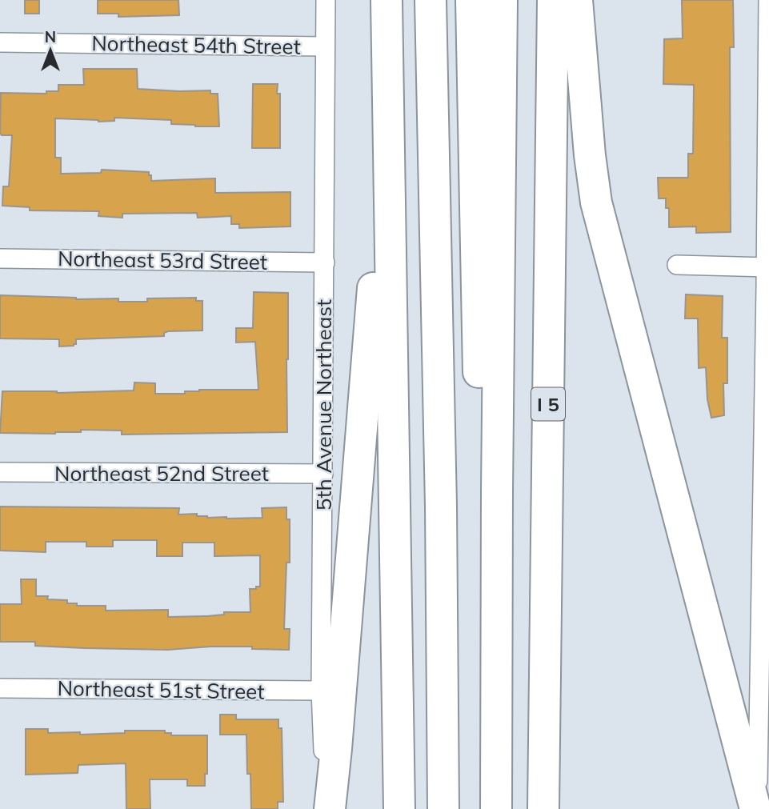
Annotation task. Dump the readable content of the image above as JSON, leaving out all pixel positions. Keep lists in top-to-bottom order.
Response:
{
  "streets": {
    "highway": ["I 5"],
    "street": [
      "Northeast 54th Street",
      "Northeast 53rd Street",
      "5th Avenue Northeast",
      "Northeast 52nd Street",
      "Northeast 51st Street"
    ]
  },
  "crossings": [
    ["Northeast 54th Street", "5th Avenue Northeast"],
    ["Northeast 53rd Street", "5th Avenue Northeast"],
    ["5th Avenue Northeast", "Northeast 52nd Street"],
    ["5th Avenue Northeast", "Northeast 51st Street"]
  ],
  "north": "top"
}
